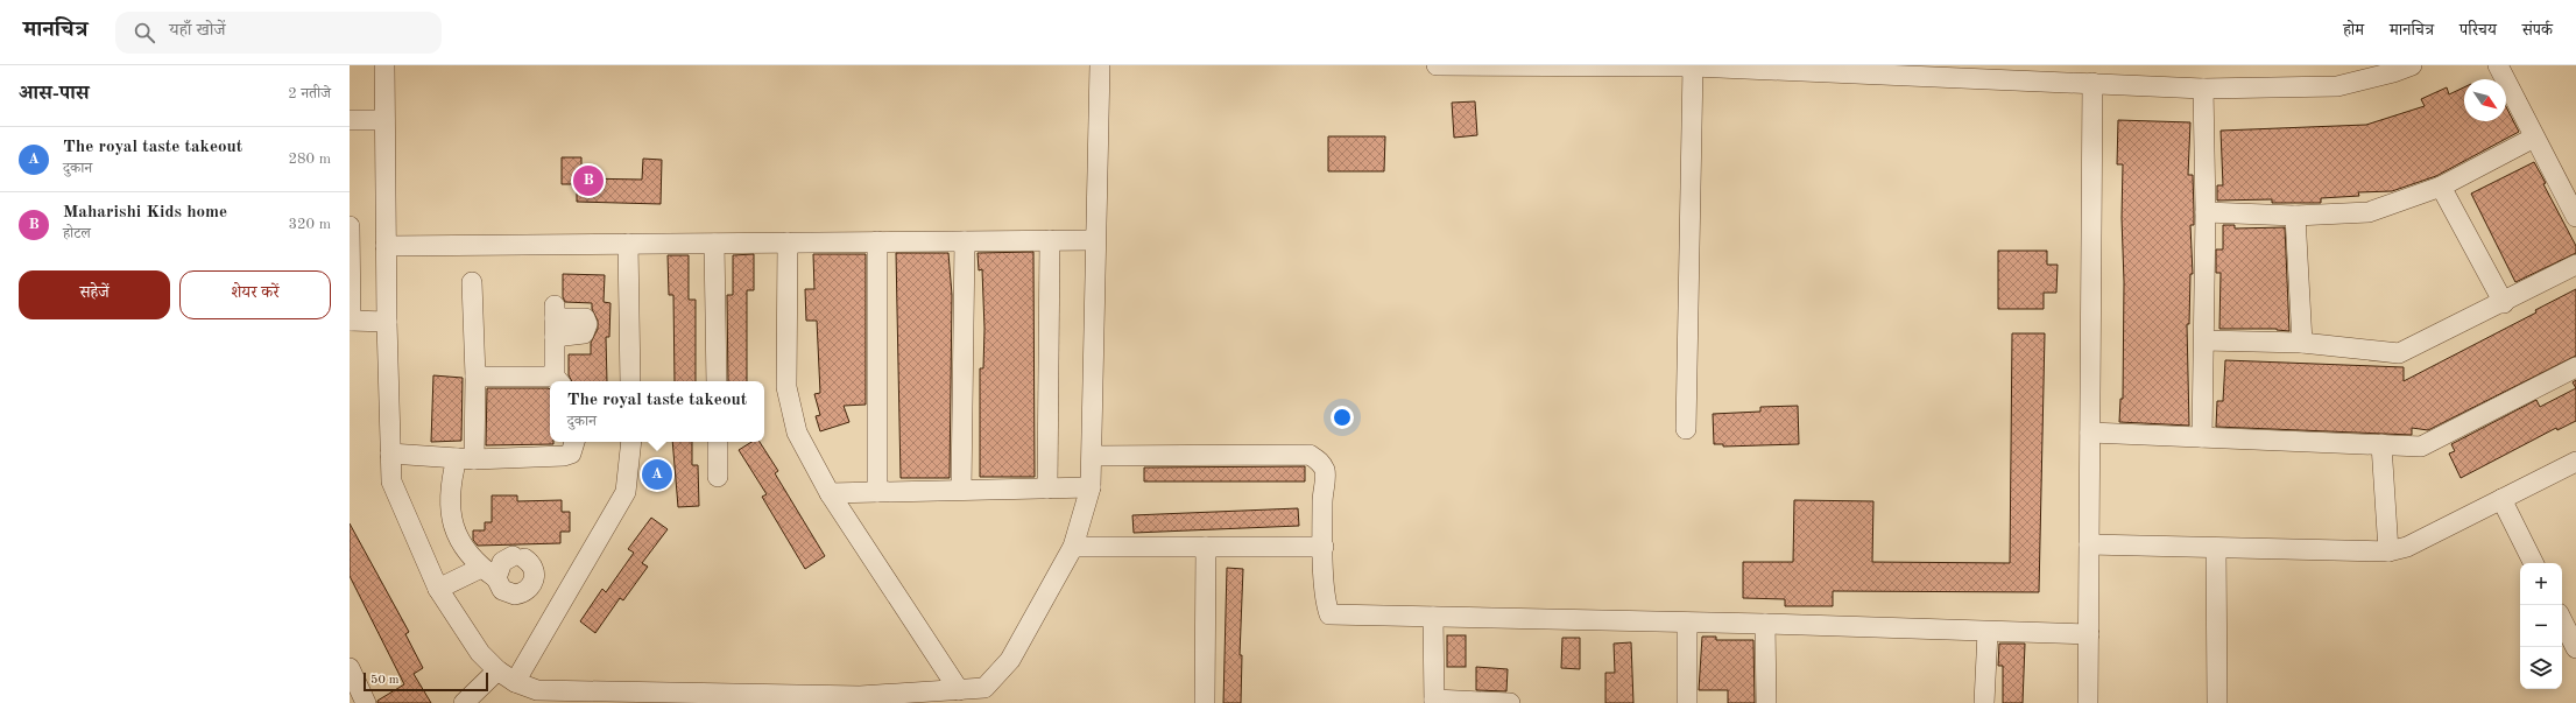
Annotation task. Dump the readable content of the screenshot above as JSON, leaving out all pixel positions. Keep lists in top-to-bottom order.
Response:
{
  "scale_bar": "50 m",
  "north": "bottom right",
  "page": {
    "header": "मानचित्र",
    "search": "यहाँ खोजें",
    "nav": [
      "होम",
      "मानचित्र",
      "परिचय",
      "संपर्क"
    ],
    "heading": ["आस-पास", "2 नतीजे"],
    "list": [
      {
        "mark": "A",
        "name": "The royal taste takeout",
        "note": "दुकान",
        "value": "280 m"
      },
      {
        "mark": "B",
        "name": "Maharishi Kids home",
        "note": "होटल",
        "value": "320 m"
      }
    ],
    "pins": ["B", "A"],
    "buttons": ["सहेजें", "शेयर करें"],
    "popup": ["The royal taste takeout", "दुकान"],
    "map_buttons": ["+", "−"],
    "scale": "50 m"
  }
}
